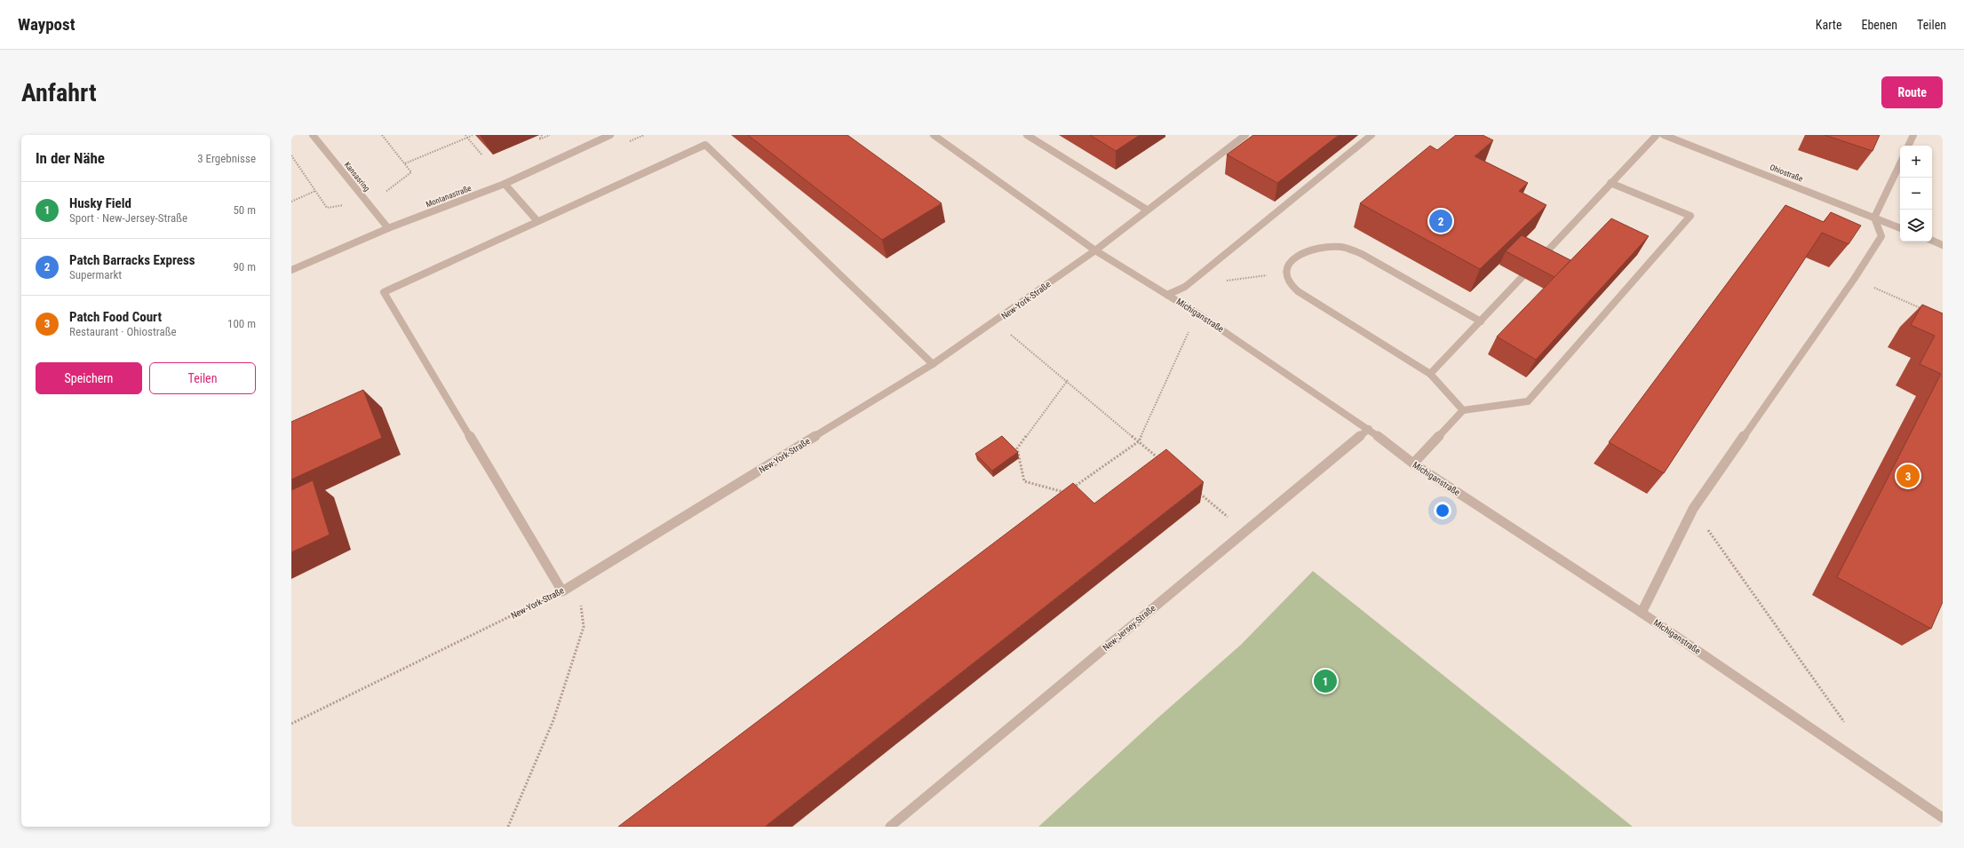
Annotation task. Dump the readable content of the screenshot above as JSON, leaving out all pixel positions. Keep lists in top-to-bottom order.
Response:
{
  "streets": {
    "street": [
      "Ohiostraße",
      "Kansasring",
      "Montanastraße",
      "New-York-Straße",
      "Michiganstraße",
      "New-Jersey-Straße"
    ]
  },
  "crossings": [
    ["Kansasring", "Montanastraße"],
    ["New-York-Straße", "Michiganstraße"],
    ["Michiganstraße", "New-Jersey-Straße"]
  ],
  "page": {
    "header": "Waypost",
    "nav": ["Karte", "Ebenen", "Teilen"],
    "buttons": [
      "Route",
      ["Speichern", "Teilen"]
    ],
    "title": "Anfahrt",
    "heading": ["In der Nähe", "3 Ergebnisse"],
    "map_buttons": ["+", "−"],
    "list": [
      {
        "mark": "1",
        "name": "Husky Field",
        "note": "Sport · New-Jersey-Straße",
        "value": "50 m"
      },
      {
        "mark": "2",
        "name": "Patch Barracks Express",
        "note": "Supermarkt",
        "value": "90 m"
      },
      {
        "mark": "3",
        "name": "Patch Food Court",
        "note": "Restaurant · Ohiostraße",
        "value": "100 m"
      }
    ],
    "pins": ["2", "3", "1"]
  }
}
